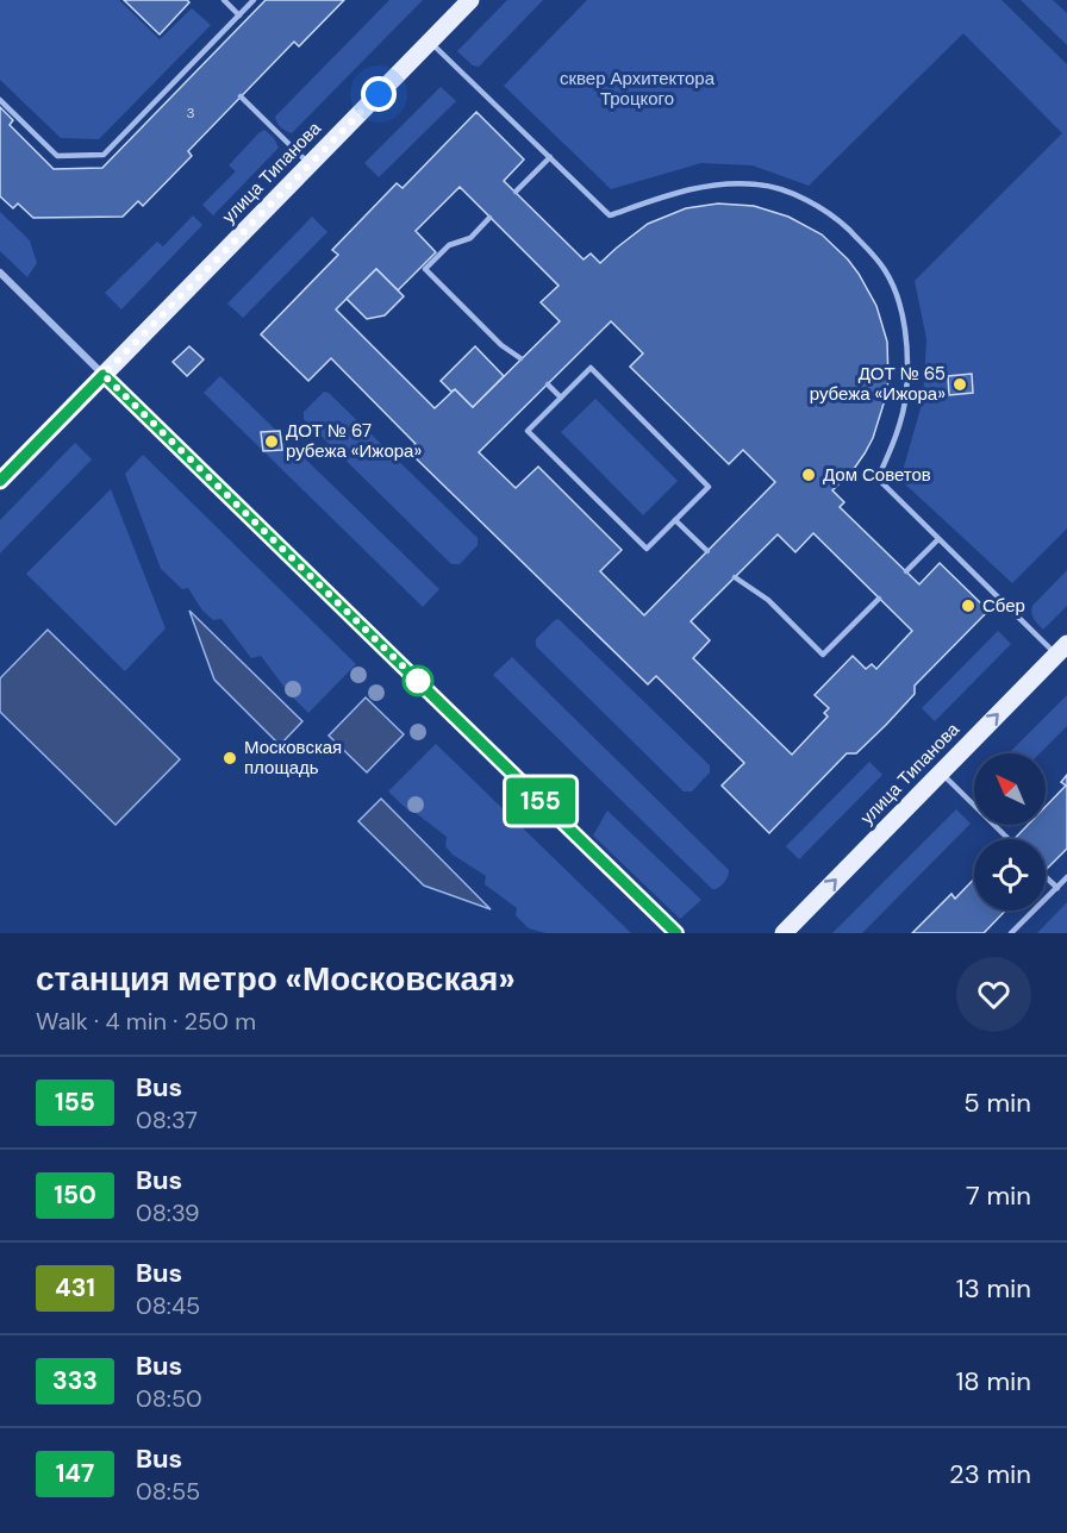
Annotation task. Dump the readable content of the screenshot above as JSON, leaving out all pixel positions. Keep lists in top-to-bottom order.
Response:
{
  "streets": {
    "main road": ["улица Типанова"]
  },
  "one_way": ["улица Типанова"],
  "parks": ["сквер Архитектора Троцкого"],
  "places": [
    "ДОТ № 65 рубежа «Ижора»",
    "ДОТ № 67 рубежа «Ижора»",
    "Дом Советов",
    "Сбер",
    "Московская площадь"
  ],
  "lines": ["bus line 155"],
  "house_numbers": ["3"],
  "north": "top left",
  "page": {
    "on_map": "155",
    "heading": ["станция метро «Московская»", "Walk · 4 min · 250 m"],
    "list": [
      {
        "mark": "155",
        "name": "Bus",
        "note": "08:37",
        "value": "5 min"
      },
      {
        "mark": "150",
        "name": "Bus",
        "note": "08:39",
        "value": "7 min"
      },
      {
        "mark": "431",
        "name": "Bus",
        "note": "08:45",
        "value": "13 min"
      },
      {
        "mark": "333",
        "name": "Bus",
        "note": "08:50",
        "value": "18 min"
      },
      {
        "mark": "147",
        "name": "Bus",
        "note": "08:55",
        "value": "23 min"
      }
    ]
  }
}
